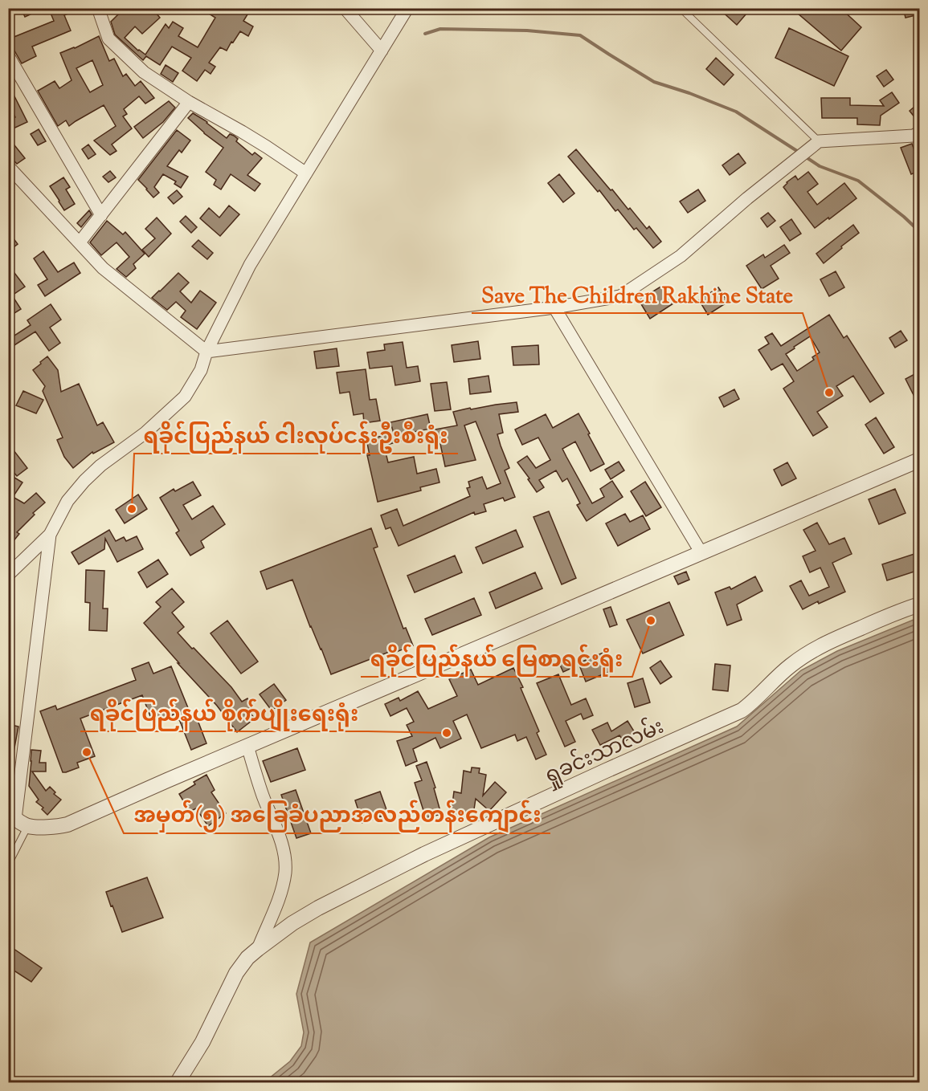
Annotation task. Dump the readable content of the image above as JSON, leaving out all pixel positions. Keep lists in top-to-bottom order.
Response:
{
  "streets": {
    "street": ["ရှုခင်းသာလမ်း"]
  },
  "places": [
    "Save The Children Rakhine State",
    "ရခိုင်ပြည်နယ် ငါးလုပ်ငန်းဦးစီးရုံး",
    "ရခိုင်ပြည်နယ် မြေစာရင်းရုံး",
    "ရခိုင်ပြည်နယ် စိုက်ပျိုးရေးရုံး",
    "အမှတ်(၅) အခြေခံပညာအလည်တန်းကျောင်း"
  ]
}
